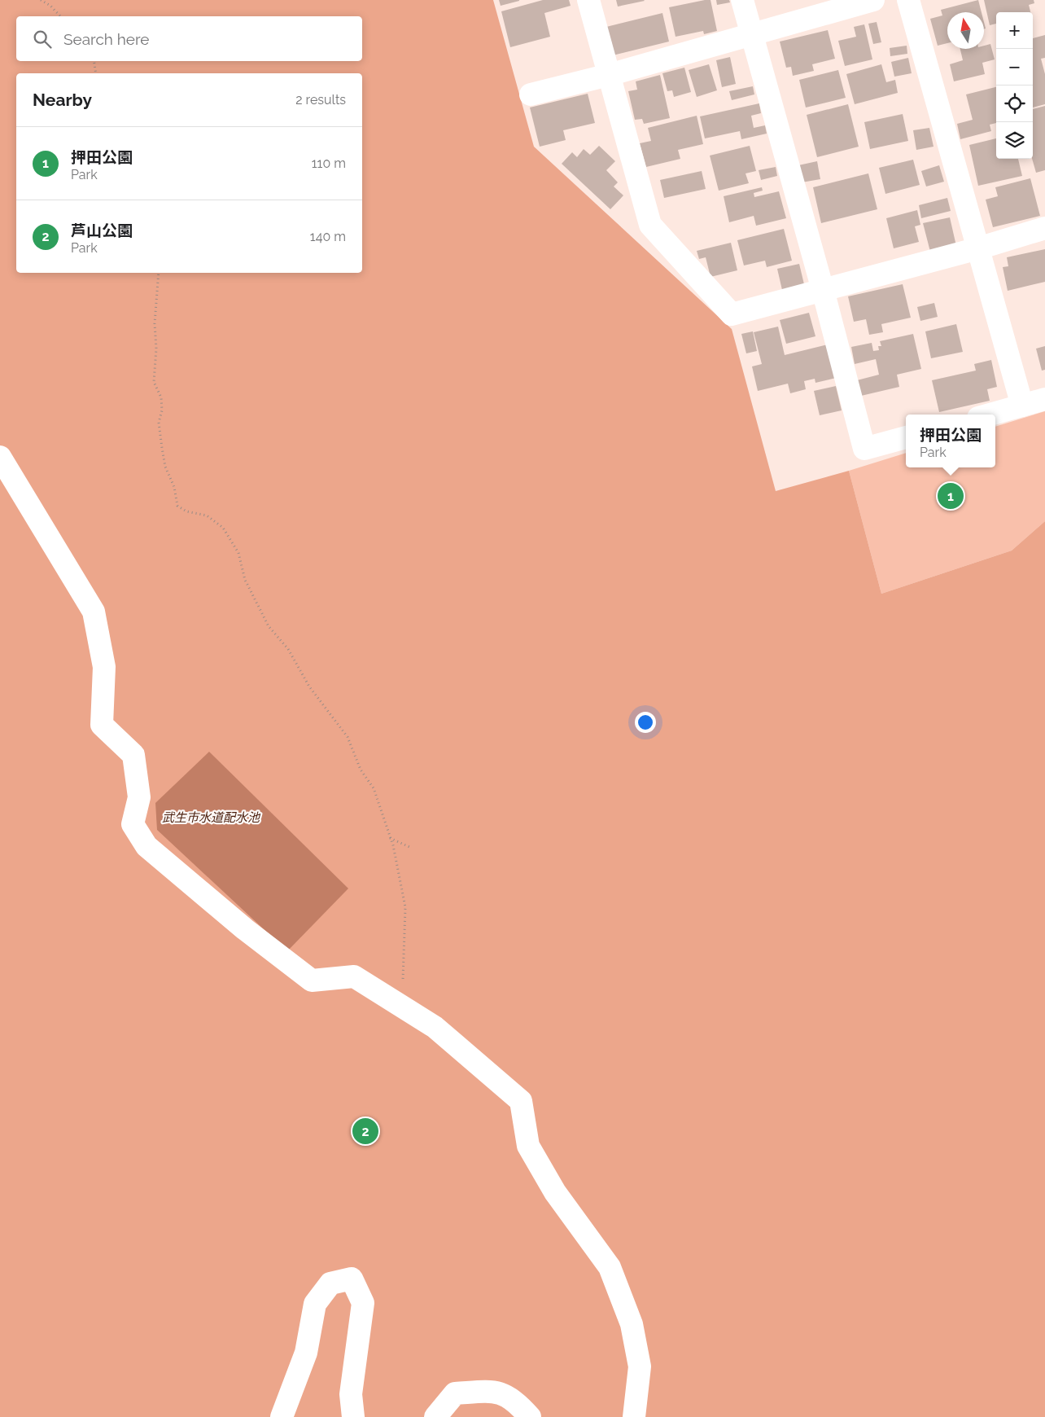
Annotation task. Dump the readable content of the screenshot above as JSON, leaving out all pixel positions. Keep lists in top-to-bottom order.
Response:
{
  "water": ["武生市水道配水池"],
  "north": "top",
  "page": {
    "map_buttons": ["+", "−"],
    "search": "Search here",
    "heading": ["Nearby", "2 results"],
    "list": [
      {
        "mark": "1",
        "name": "押田公園",
        "note": "Park",
        "value": "110 m"
      },
      {
        "mark": "2",
        "name": "芦山公園",
        "note": "Park",
        "value": "140 m"
      }
    ],
    "popup": ["押田公園", "Park"],
    "pins": ["1", "2"]
  }
}
